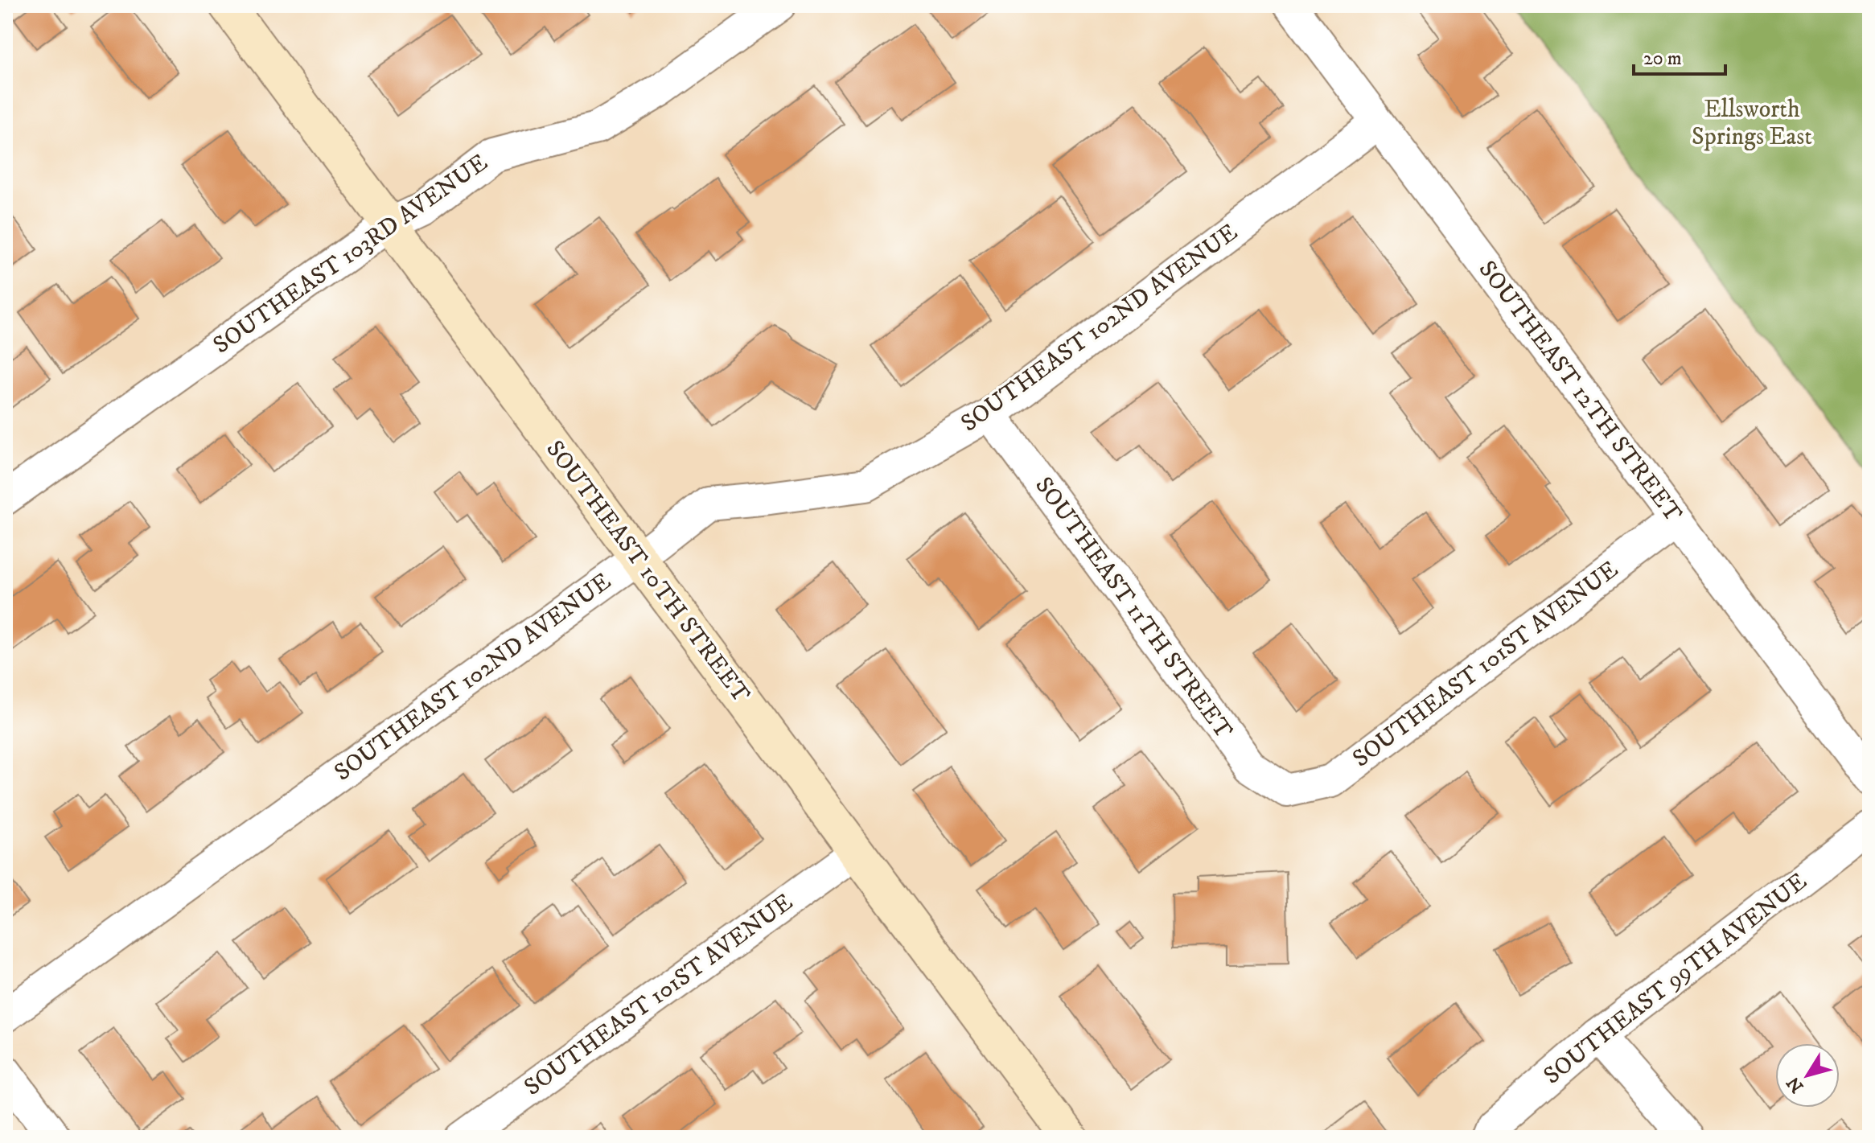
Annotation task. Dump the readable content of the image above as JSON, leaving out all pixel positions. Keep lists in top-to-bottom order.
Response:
{
  "streets": {
    "street": [
      "SOUTHEAST 103RD AVENUE",
      "SOUTHEAST 102ND AVENUE",
      "SOUTHEAST 12TH STREET",
      "SOUTHEAST 10TH STREET",
      "SOUTHEAST 11TH STREET",
      "SOUTHEAST 101ST AVENUE",
      "SOUTHEAST 99TH AVENUE"
    ]
  },
  "crossings": [
    ["SOUTHEAST 103RD AVENUE", "SOUTHEAST 10TH STREET"],
    ["SOUTHEAST 102ND AVENUE", "SOUTHEAST 12TH STREET"],
    ["SOUTHEAST 102ND AVENUE", "SOUTHEAST 10TH STREET"],
    ["SOUTHEAST 102ND AVENUE", "SOUTHEAST 11TH STREET"],
    ["SOUTHEAST 12TH STREET", "SOUTHEAST 101ST AVENUE"],
    ["SOUTHEAST 10TH STREET", "SOUTHEAST 101ST AVENUE"],
    ["SOUTHEAST 11TH STREET", "SOUTHEAST 101ST AVENUE"]
  ],
  "parks": ["Ellsworth Springs East"],
  "scale_bar": "20 m",
  "north": "bottom left"
}
